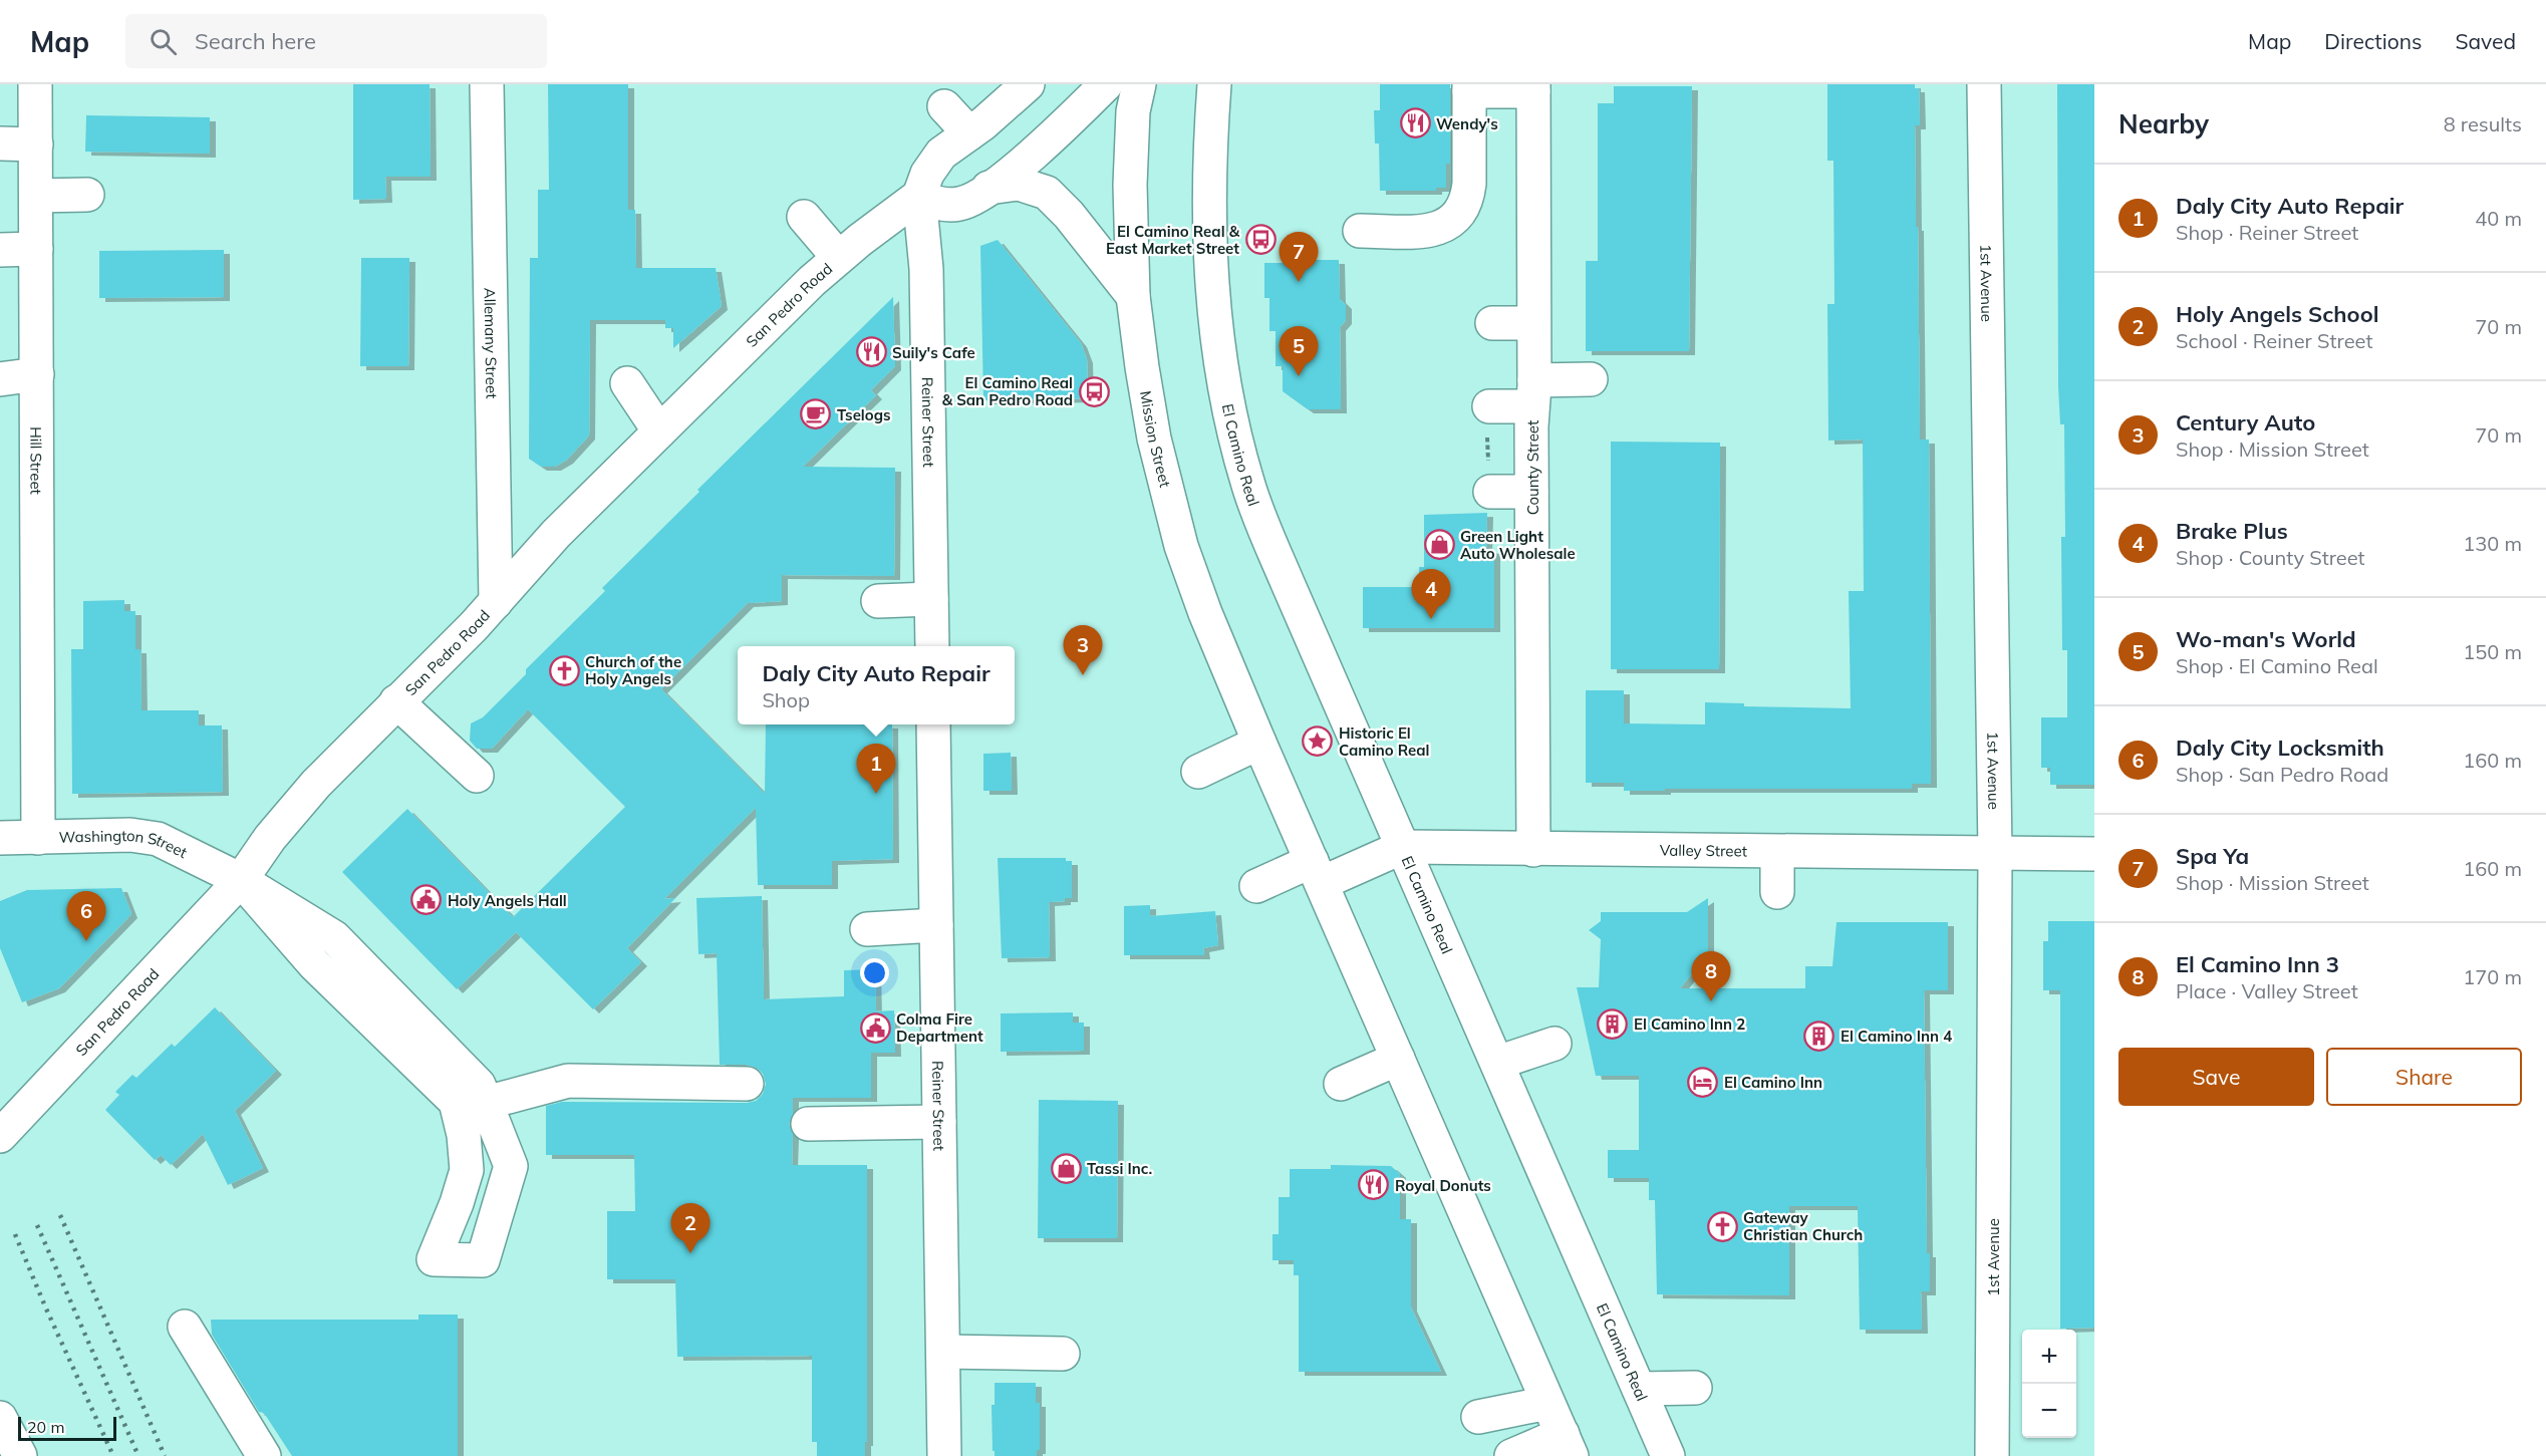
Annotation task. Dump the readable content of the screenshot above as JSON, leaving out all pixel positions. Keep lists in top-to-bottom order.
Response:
{
  "streets": {
    "street": [
      "1st Avenue",
      "San Pedro Road",
      "Allemany Street",
      "Reiner Street",
      "Mission Street",
      "El Camino Real",
      "Hill Street",
      "County Street",
      "Washington Street",
      "Valley Street"
    ]
  },
  "crossings": [
    ["1st Avenue", "Valley Street"],
    ["San Pedro Road", "Allemany Street"],
    ["San Pedro Road", "Reiner Street"],
    ["San Pedro Road", "Washington Street"],
    ["Mission Street", "Valley Street"],
    ["El Camino Real", "Valley Street"],
    ["Hill Street", "Washington Street"],
    ["County Street", "Valley Street"]
  ],
  "places": {
    "restaurant": ["Wendy's", "Suily's Cafe", "Royal Donuts"],
    "bus stop": ["El Camino Real & East Market Street", "El Camino Real & San Pedro Road"],
    "cafe": ["Tselogs"],
    "shop": ["Green Light Auto Wholesale", "Tassi Inc."],
    "church": ["Church of the Holy Angels", "Gateway Christian Church"],
    "place": ["Historic El Camino Real"],
    "public building": ["Holy Angels Hall", "Colma Fire Department"],
    "building": ["El Camino Inn 2", "El Camino Inn 4"],
    "hotel": ["El Camino Inn"]
  },
  "scale_bar": "20 m",
  "page": {
    "header": "Map",
    "search": "Search here",
    "nav": ["Map", "Directions", "Saved"],
    "heading": ["Nearby", "8 results"],
    "list": [
      {
        "mark": "1",
        "name": "Daly City Auto Repair",
        "note": "Shop · Reiner Street",
        "value": "40 m"
      },
      {
        "mark": "2",
        "name": "Holy Angels School",
        "note": "School · Reiner Street",
        "value": "70 m"
      },
      {
        "mark": "3",
        "name": "Century Auto",
        "note": "Shop · Mission Street",
        "value": "70 m"
      },
      {
        "mark": "4",
        "name": "Brake Plus",
        "note": "Shop · County Street",
        "value": "130 m"
      },
      {
        "mark": "5",
        "name": "Wo-man's World",
        "note": "Shop · El Camino Real",
        "value": "150 m"
      },
      {
        "mark": "6",
        "name": "Daly City Locksmith",
        "note": "Shop · San Pedro Road",
        "value": "160 m"
      },
      {
        "mark": "7",
        "name": "Spa Ya",
        "note": "Shop · Mission Street",
        "value": "160 m"
      },
      {
        "mark": "8",
        "name": "El Camino Inn 3",
        "note": "Place · Valley Street",
        "value": "170 m"
      }
    ],
    "pins": [
      "7",
      "5",
      "4",
      "3",
      "1",
      "6",
      "8",
      "2"
    ],
    "popup": ["Daly City Auto Repair", "Shop"],
    "buttons": ["Save", "Share"],
    "map_buttons": ["+", "−"],
    "scale": "20 m"
  }
}
